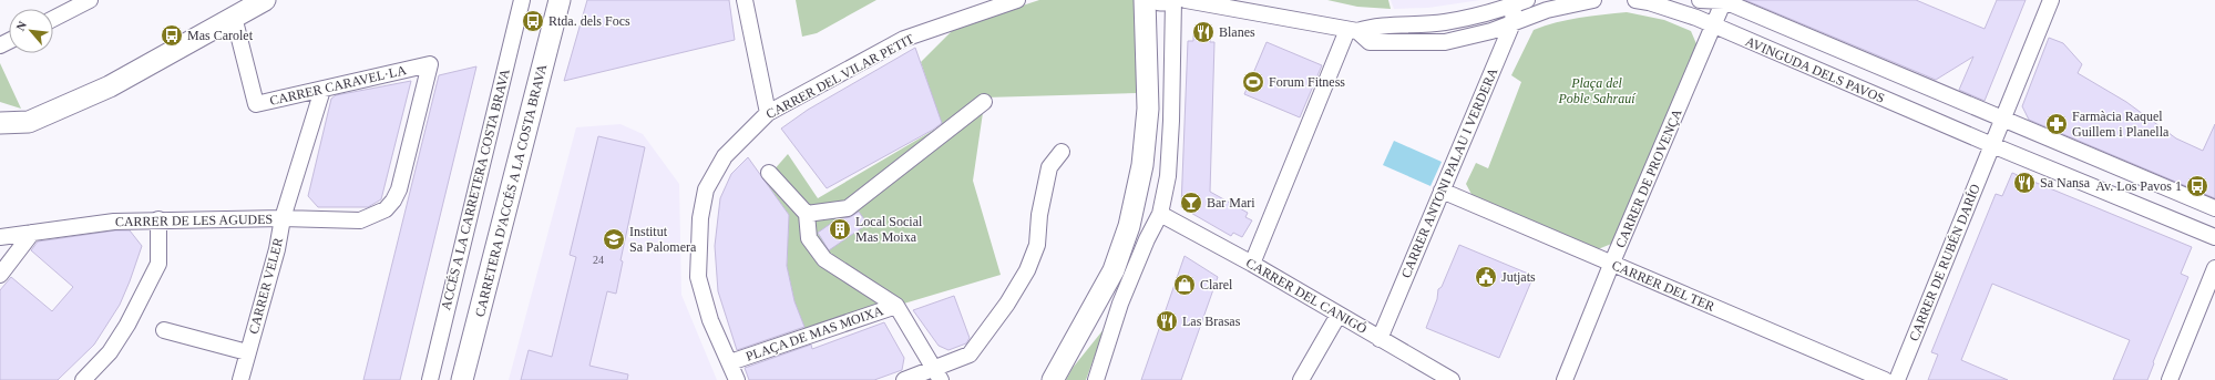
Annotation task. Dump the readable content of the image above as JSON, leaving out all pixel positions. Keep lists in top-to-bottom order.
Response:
{
  "streets": {
    "main road": ["CARRETERA D'ACCÉS A LA COSTA BRAVA"],
    "street": [
      "AVINGUDA DELS PAVOS",
      "CARRER DEL VILAR PETIT",
      "CARRER CARAVEL·LA",
      "CARRER ANTONI PALAU I VERDERA",
      "CARRER DE PROVENÇA",
      "ACCÉS A LA CARRETERA COSTA BRAVA",
      "CARRER DE LES AGUDES",
      "CARRER DE RUBÉN DARÍO",
      "CARRER VELER",
      "CARRER DEL TER",
      "CARRER DEL CANIGÓ",
      "PLAÇA DE MAS MOIXA"
    ]
  },
  "crossings": [
    ["AVINGUDA DELS PAVOS", "CARRER DE PROVENÇA"],
    ["AVINGUDA DELS PAVOS", "CARRER DE RUBÉN DARÍO"],
    ["CARRER DEL VILAR PETIT", "PLAÇA DE MAS MOIXA"],
    ["CARRER CARAVEL·LA", "CARRER DE LES AGUDES"],
    ["CARRER CARAVEL·LA", "CARRER VELER"],
    ["CARRER ANTONI PALAU I VERDERA", "CARRER DEL TER"],
    ["CARRER ANTONI PALAU I VERDERA", "CARRER DEL CANIGÓ"],
    ["CARRER DE PROVENÇA", "CARRER DEL TER"],
    ["CARRER DE LES AGUDES", "CARRER VELER"]
  ],
  "parks": ["Plaça del Poble Sahrauí"],
  "places": {
    "bus stop": ["Rtda. dels Focs", "Mas Carolet", "Av. Los Pavos 1"],
    "restaurant": ["Blanes", "Sa Nansa", "Las Brasas"],
    "sports": ["Forum Fitness"],
    "pharmacy": ["Farmàcia Raquel Guillem i Planella"],
    "bar": ["Bar Mari"],
    "building": ["Local Social Mas Moixa"],
    "school or university": ["Institut Sa Palomera"],
    "public building": ["Jutjats"],
    "shop": ["Clarel"]
  },
  "house_numbers": ["24"],
  "north": "top left"
}
